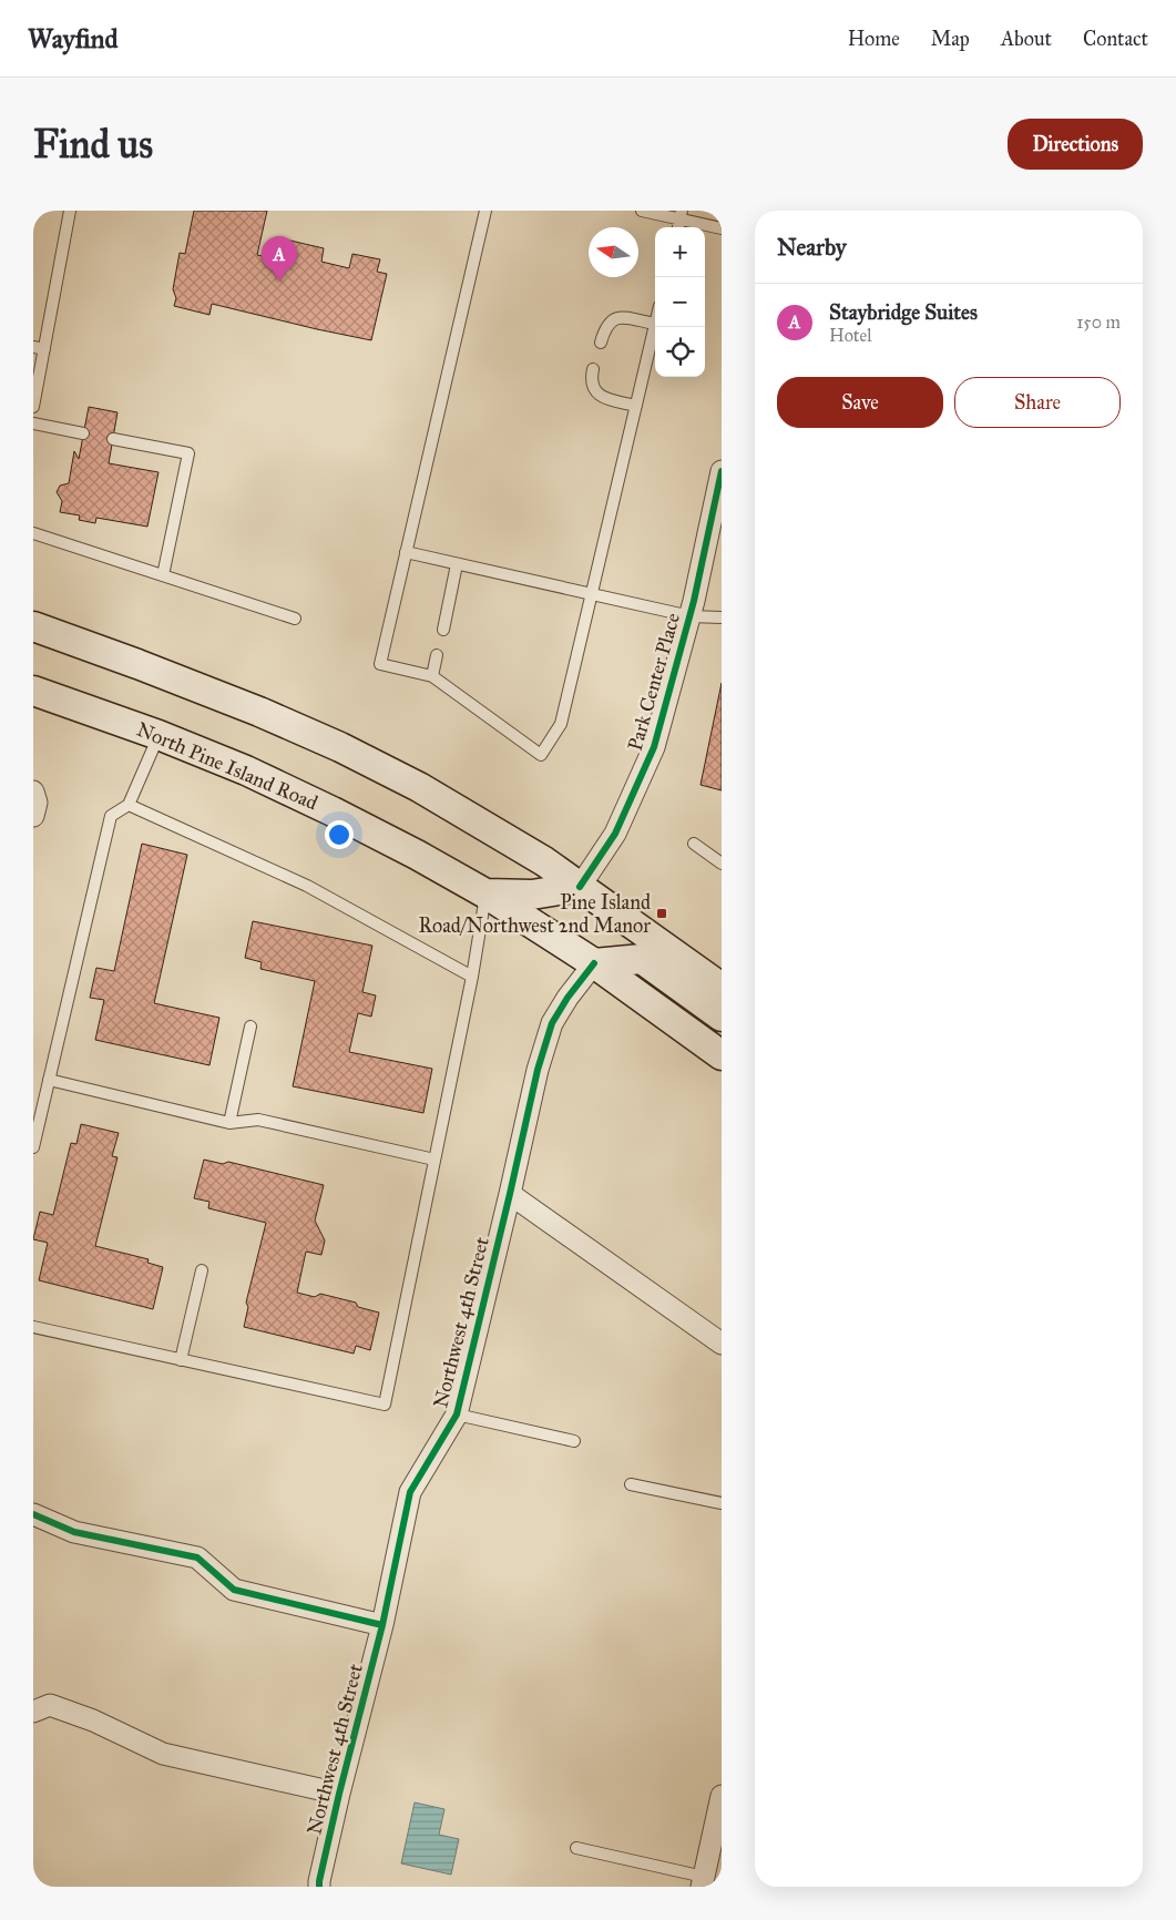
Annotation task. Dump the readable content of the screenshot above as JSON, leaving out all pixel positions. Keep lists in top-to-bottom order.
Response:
{
  "streets": {
    "main road": ["North Pine Island Road"],
    "street": ["Park Center Place", "Northwest 4th Street"]
  },
  "crossings": [
    ["North Pine Island Road", "Northwest 4th Street"]
  ],
  "places": {
    "transit": ["Pine Island Road/Northwest 2nd Manor"]
  },
  "north": "left",
  "page": {
    "header": "Wayfind",
    "nav": [
      "Home",
      "Map",
      "About",
      "Contact"
    ],
    "buttons": [
      "Directions",
      ["Save", "Share"]
    ],
    "title": "Find us",
    "heading": "Nearby",
    "map_buttons": ["+", "−"],
    "pins": "A",
    "list": [
      {
        "mark": "A",
        "name": "Staybridge Suites",
        "note": "Hotel",
        "value": "150 m"
      }
    ]
  }
}
